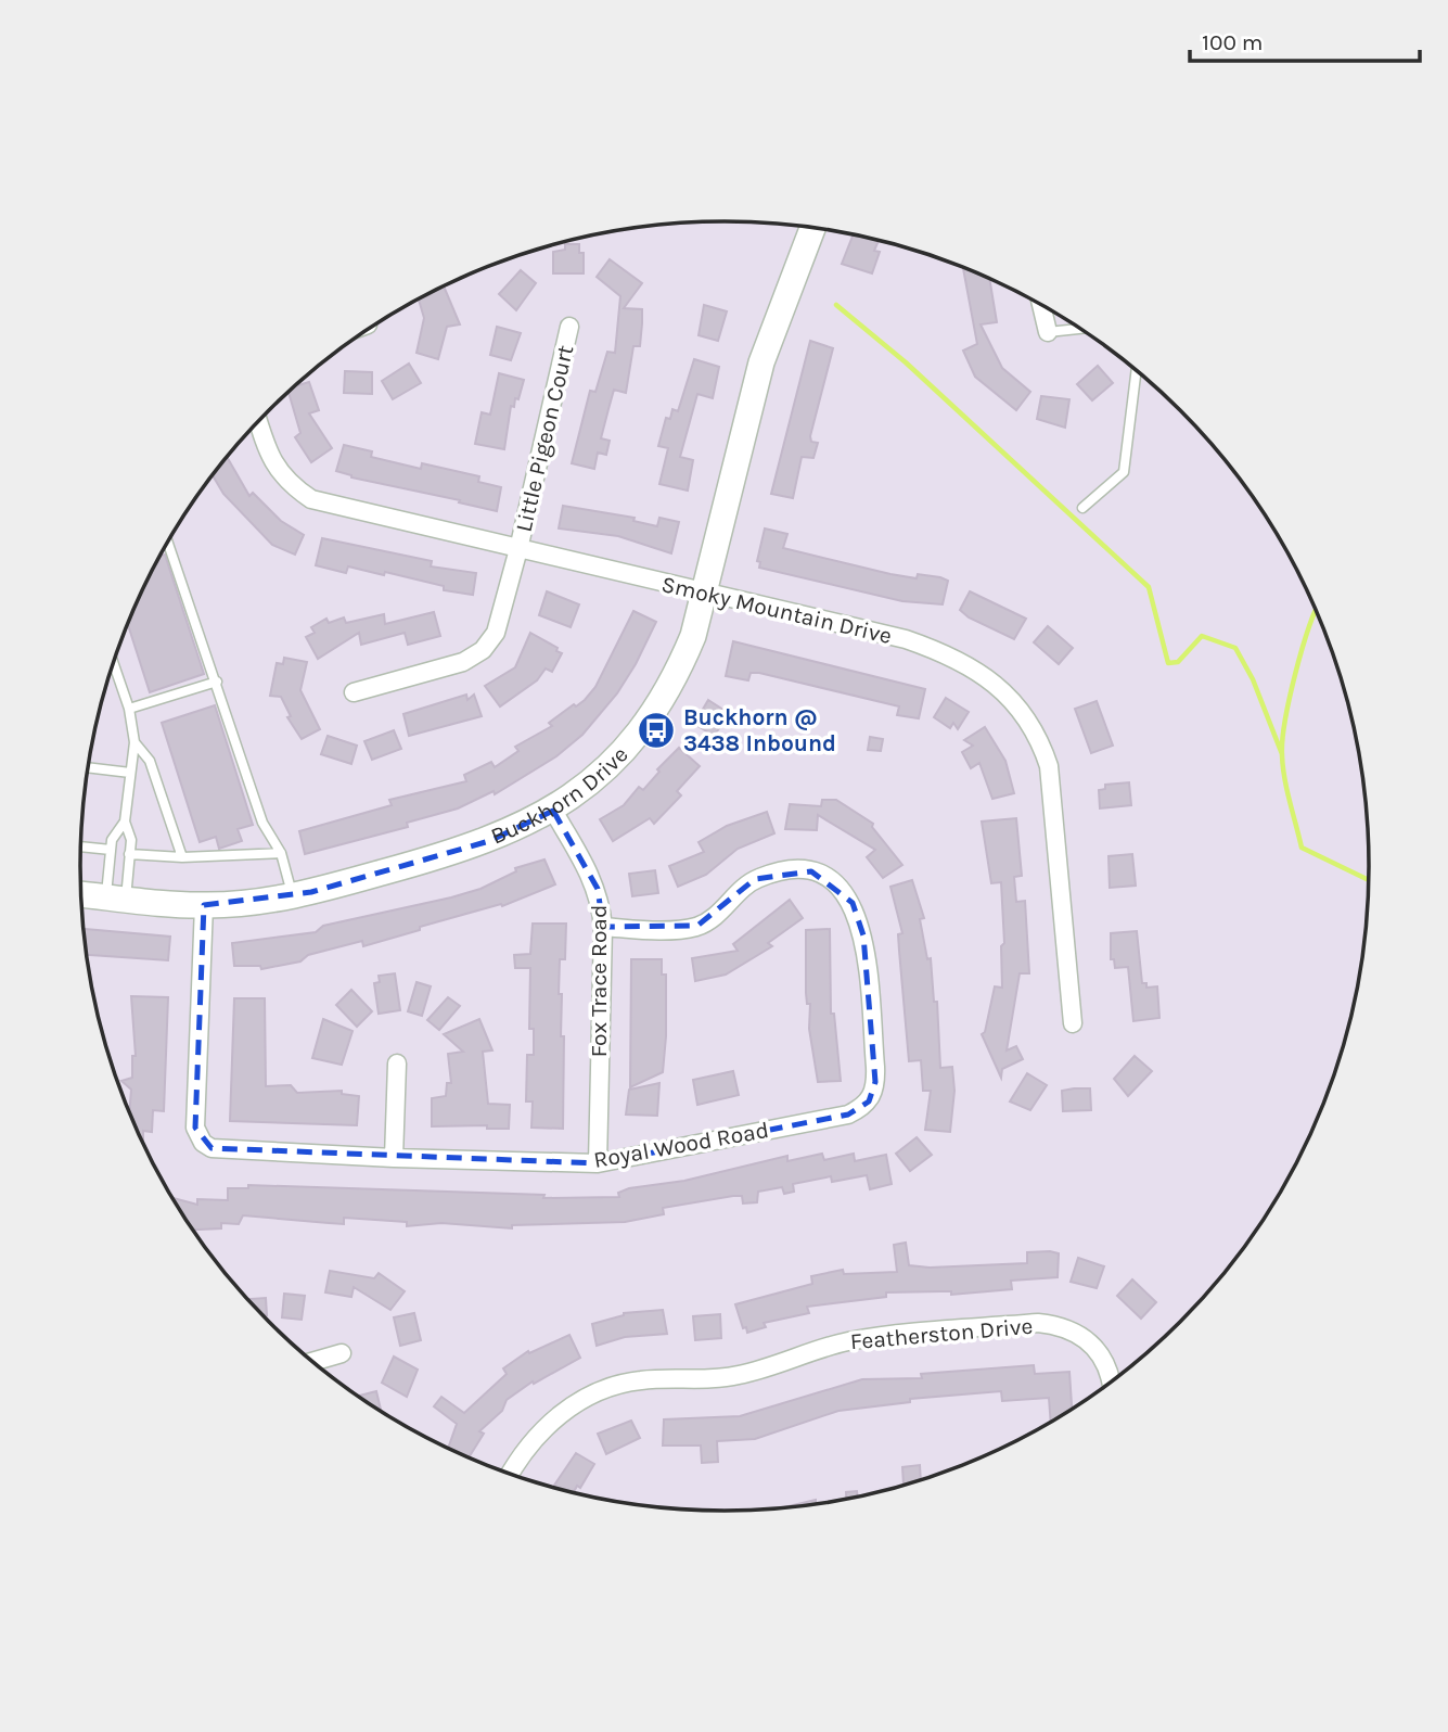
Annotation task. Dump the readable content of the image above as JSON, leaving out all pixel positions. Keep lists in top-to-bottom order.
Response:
{
  "streets": {
    "street": [
      "Little Pigeon Court",
      "Smoky Mountain Drive",
      "Buckhorn Drive",
      "Fox Trace Road",
      "Royal Wood Road",
      "Featherston Drive"
    ]
  },
  "crossings": [
    ["Little Pigeon Court", "Smoky Mountain Drive"],
    ["Smoky Mountain Drive", "Buckhorn Drive"],
    ["Buckhorn Drive", "Fox Trace Road"],
    ["Buckhorn Drive", "Royal Wood Road"],
    ["Fox Trace Road", "Royal Wood Road"]
  ],
  "places": {
    "bus stop": ["Buckhorn @ 3438 Inbound"]
  },
  "scale_bar": "100 m"
}
